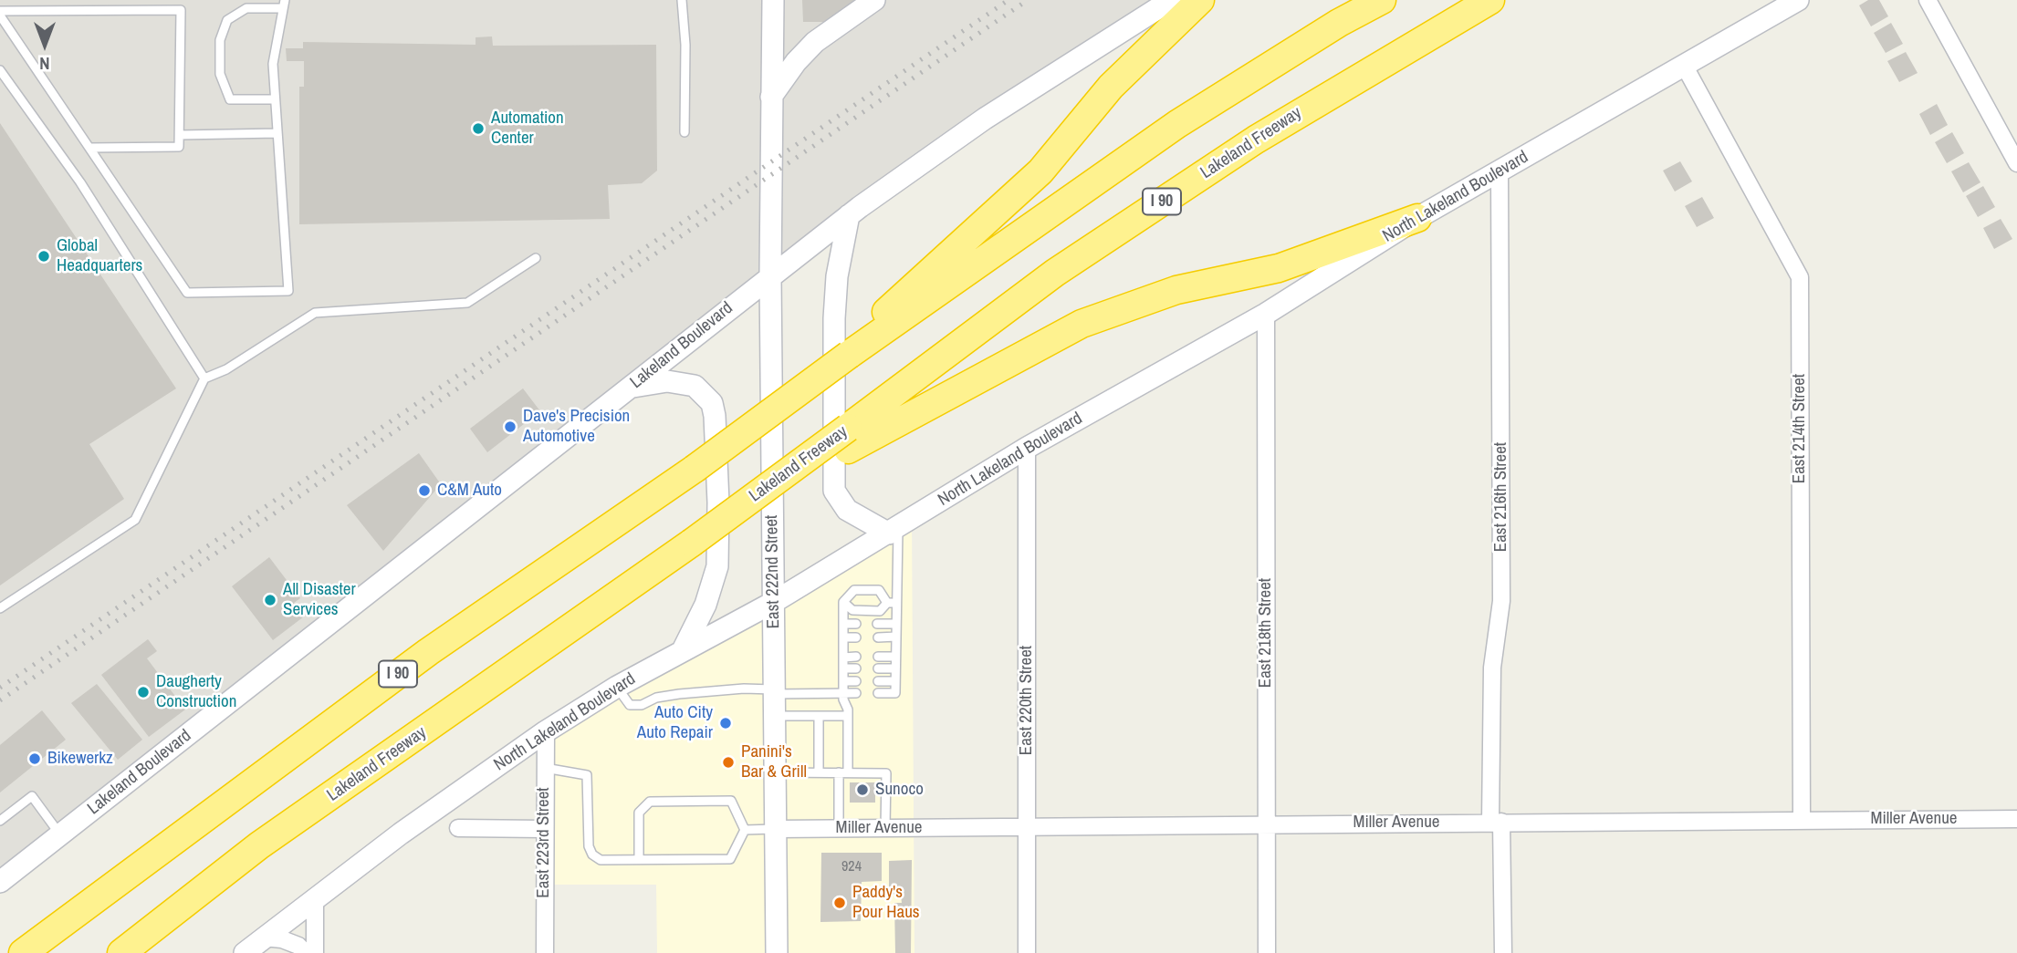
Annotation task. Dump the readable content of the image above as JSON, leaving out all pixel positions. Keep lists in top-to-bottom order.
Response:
{
  "streets": {
    "highway": ["Lakeland Freeway", "I 90"],
    "street": [
      "North Lakeland Boulevard",
      "Lakeland Boulevard",
      "East 214th Street",
      "East 216th Street",
      "East 222nd Street",
      "East 218th Street",
      "East 220th Street",
      "Miller Avenue",
      "East 223rd Street"
    ]
  },
  "crossings": [
    ["North Lakeland Boulevard", "East 214th Street"],
    ["North Lakeland Boulevard", "East 216th Street"],
    ["North Lakeland Boulevard", "East 222nd Street"],
    ["North Lakeland Boulevard", "East 218th Street"],
    ["North Lakeland Boulevard", "East 220th Street"],
    ["North Lakeland Boulevard", "East 223rd Street"],
    ["Lakeland Boulevard", "East 222nd Street"],
    ["East 214th Street", "Miller Avenue"],
    ["East 216th Street", "Miller Avenue"],
    ["East 222nd Street", "Miller Avenue"],
    ["East 218th Street", "Miller Avenue"],
    ["East 220th Street", "Miller Avenue"]
  ],
  "places": [
    "Automation Center",
    "Global Headquarters",
    "Dave's Precision Automotive",
    "C&M Auto",
    "All Disaster Services",
    "Daugherty Construction",
    "Auto City Auto Repair",
    "Bikewerkz",
    "Panini's Bar & Grill",
    "Sunoco",
    "Paddy's Pour Haus"
  ],
  "house_numbers": ["924"],
  "north": "bottom"
}
